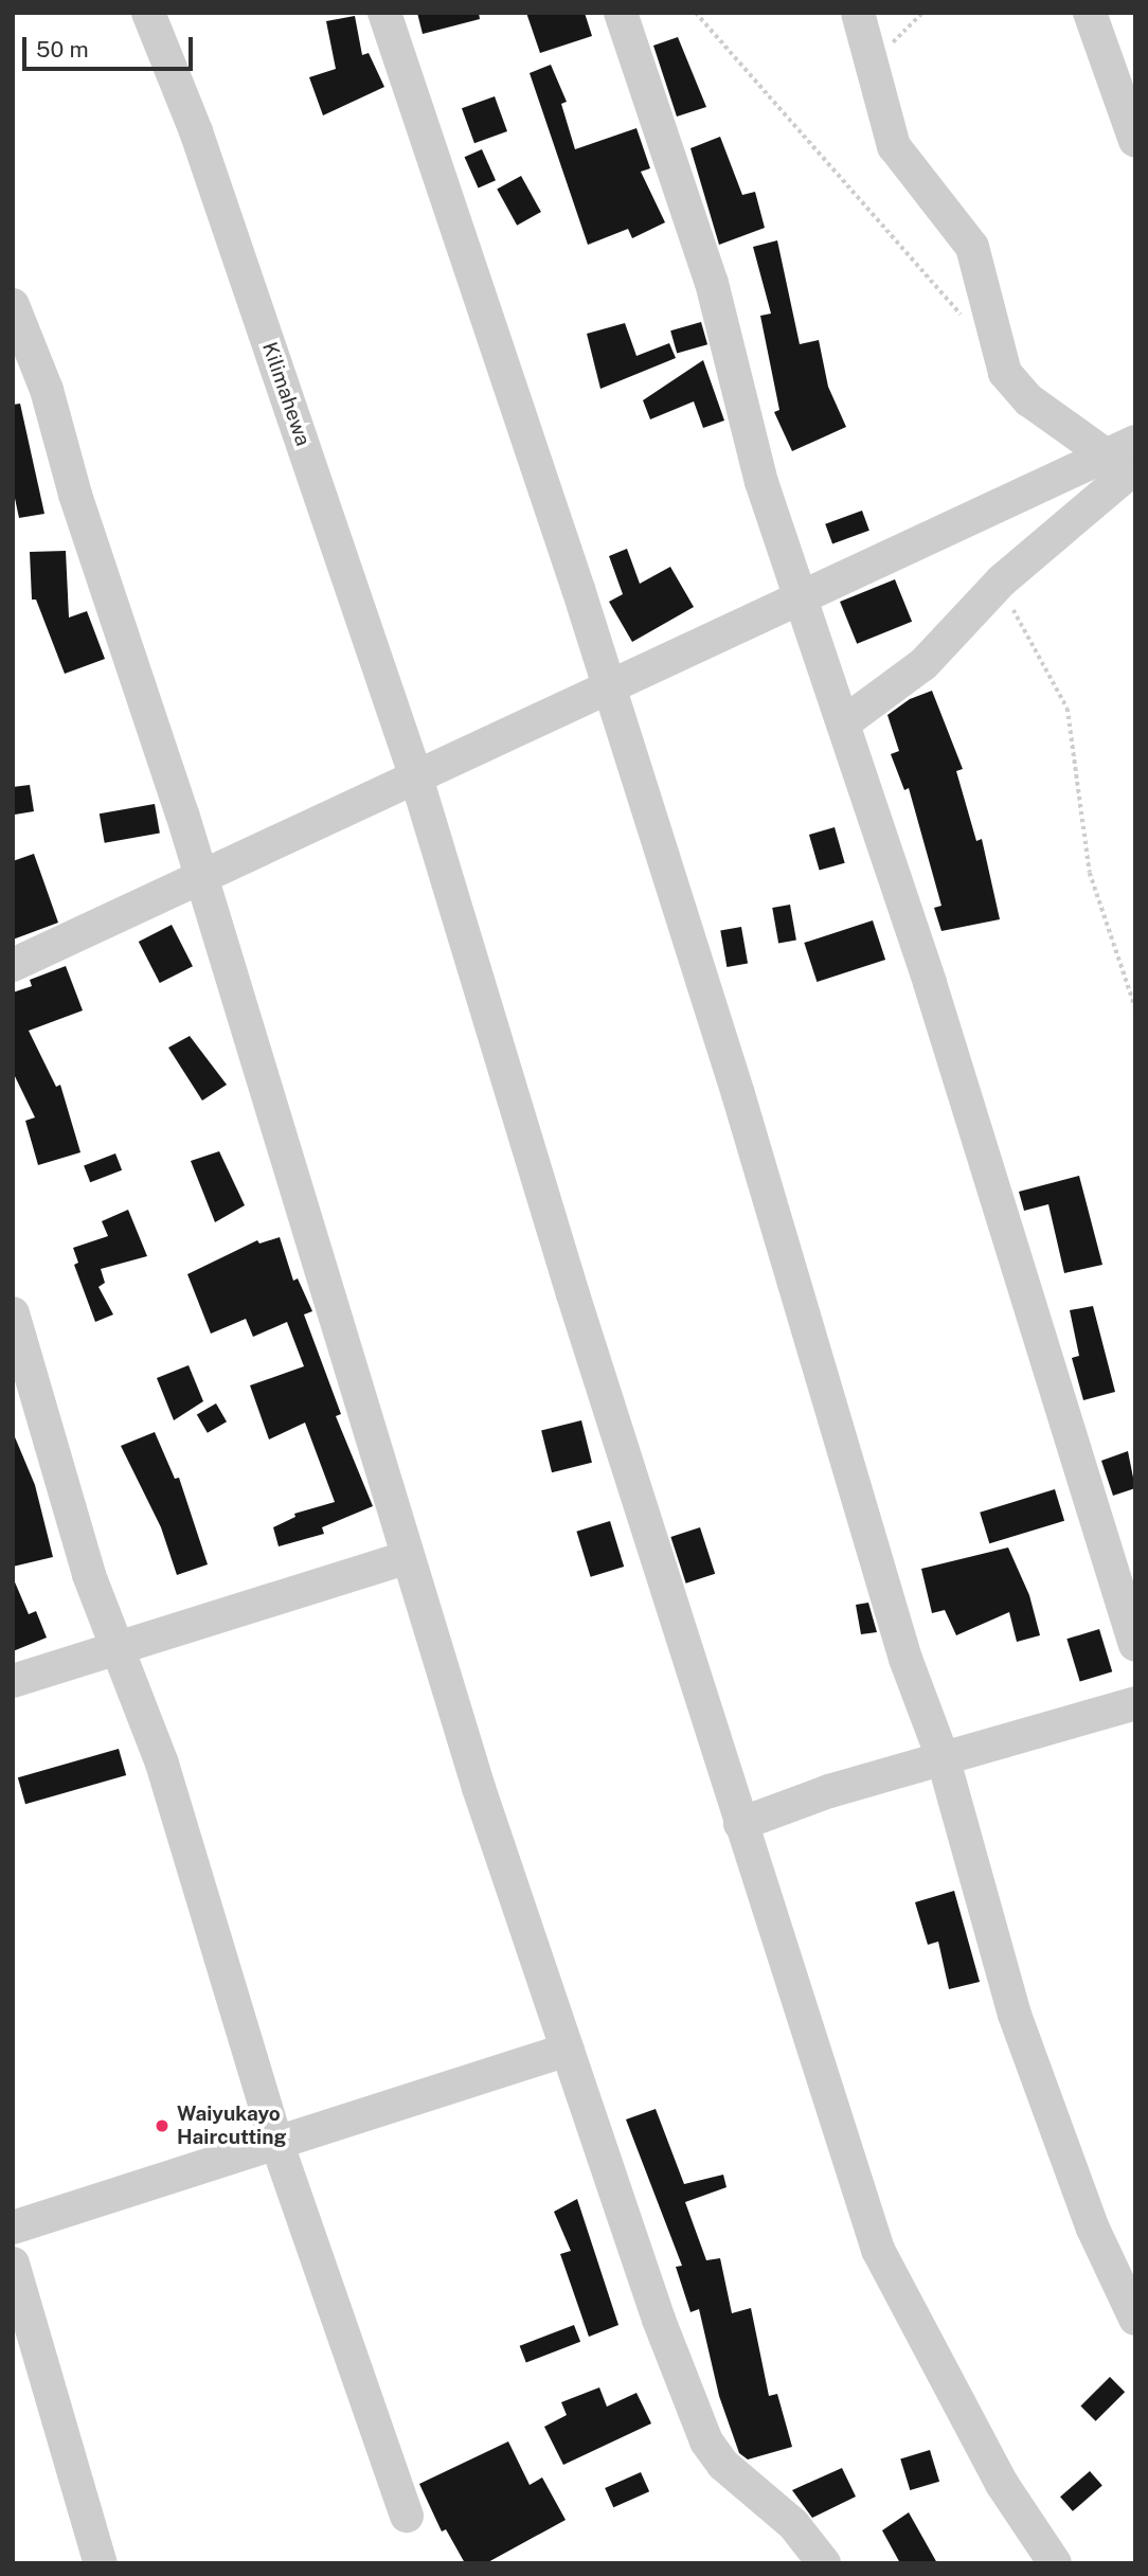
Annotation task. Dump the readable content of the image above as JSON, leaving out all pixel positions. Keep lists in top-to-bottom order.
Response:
{
  "streets": {
    "street": ["Kilimahewa"]
  },
  "places": ["Waiyukayo Haircutting"],
  "scale_bar": "50 m"
}
